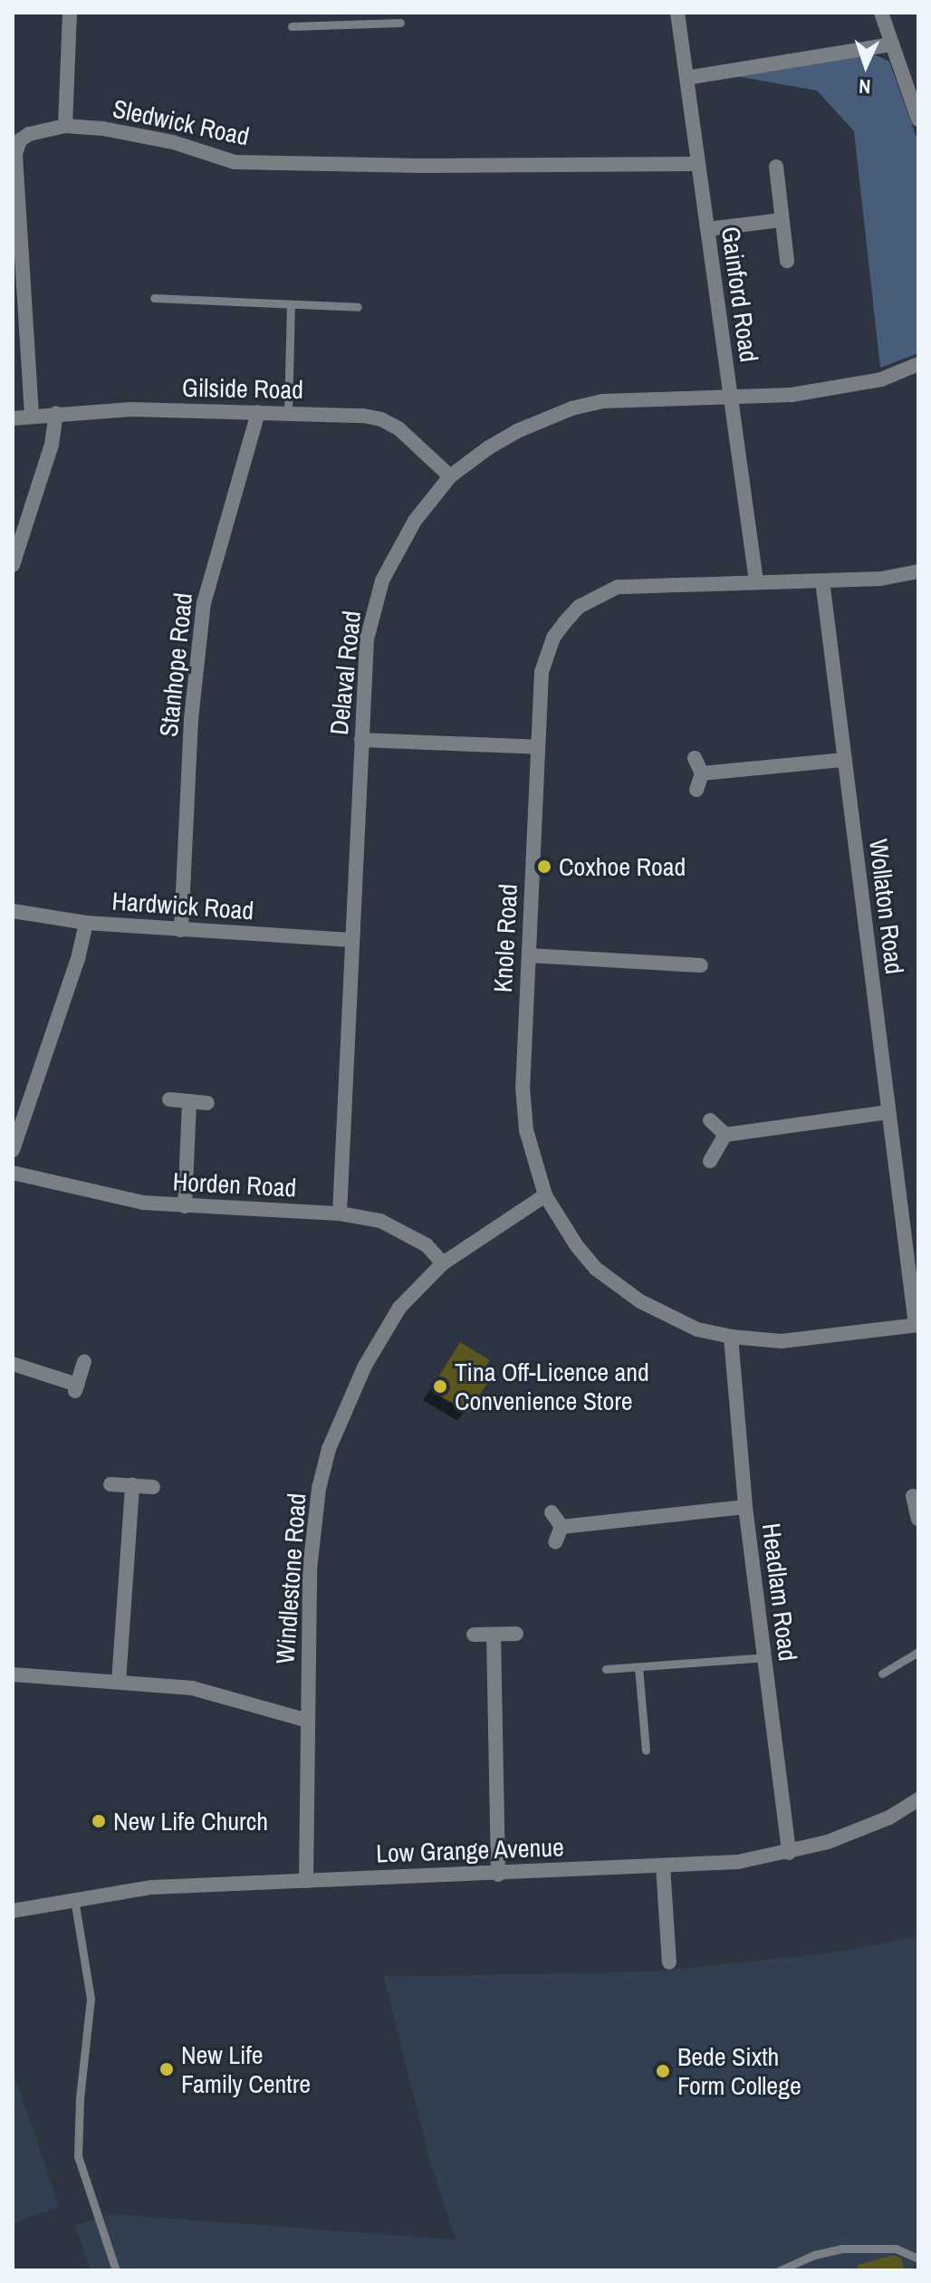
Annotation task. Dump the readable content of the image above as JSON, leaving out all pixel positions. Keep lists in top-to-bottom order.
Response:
{
  "streets": {
    "street": [
      "Sledwick Road",
      "Gainford Road",
      "Gilside Road",
      "Stanhope Road",
      "Delaval Road",
      "Hardwick Road",
      "Wollaton Road",
      "Knole Road",
      "Horden Road",
      "Windlestone Road",
      "Headlam Road",
      "Low Grange Avenue"
    ]
  },
  "crossings": [
    ["Sledwick Road", "Gainford Road"],
    ["Sledwick Road", "Gilside Road"],
    ["Gainford Road", "Delaval Road"],
    ["Gainford Road", "Knole Road"],
    ["Gilside Road", "Stanhope Road"],
    ["Gilside Road", "Delaval Road"],
    ["Stanhope Road", "Hardwick Road"],
    ["Delaval Road", "Hardwick Road"],
    ["Delaval Road", "Horden Road"],
    ["Wollaton Road", "Knole Road"],
    ["Knole Road", "Windlestone Road"],
    ["Knole Road", "Headlam Road"],
    ["Horden Road", "Windlestone Road"],
    ["Windlestone Road", "Low Grange Avenue"],
    ["Headlam Road", "Low Grange Avenue"]
  ],
  "places": [
    "Coxhoe Road",
    "Tina Off-Licence and Convenience Store",
    "New Life Church",
    "New Life Family Centre",
    "Bede Sixth Form College"
  ],
  "north": "bottom"
}
